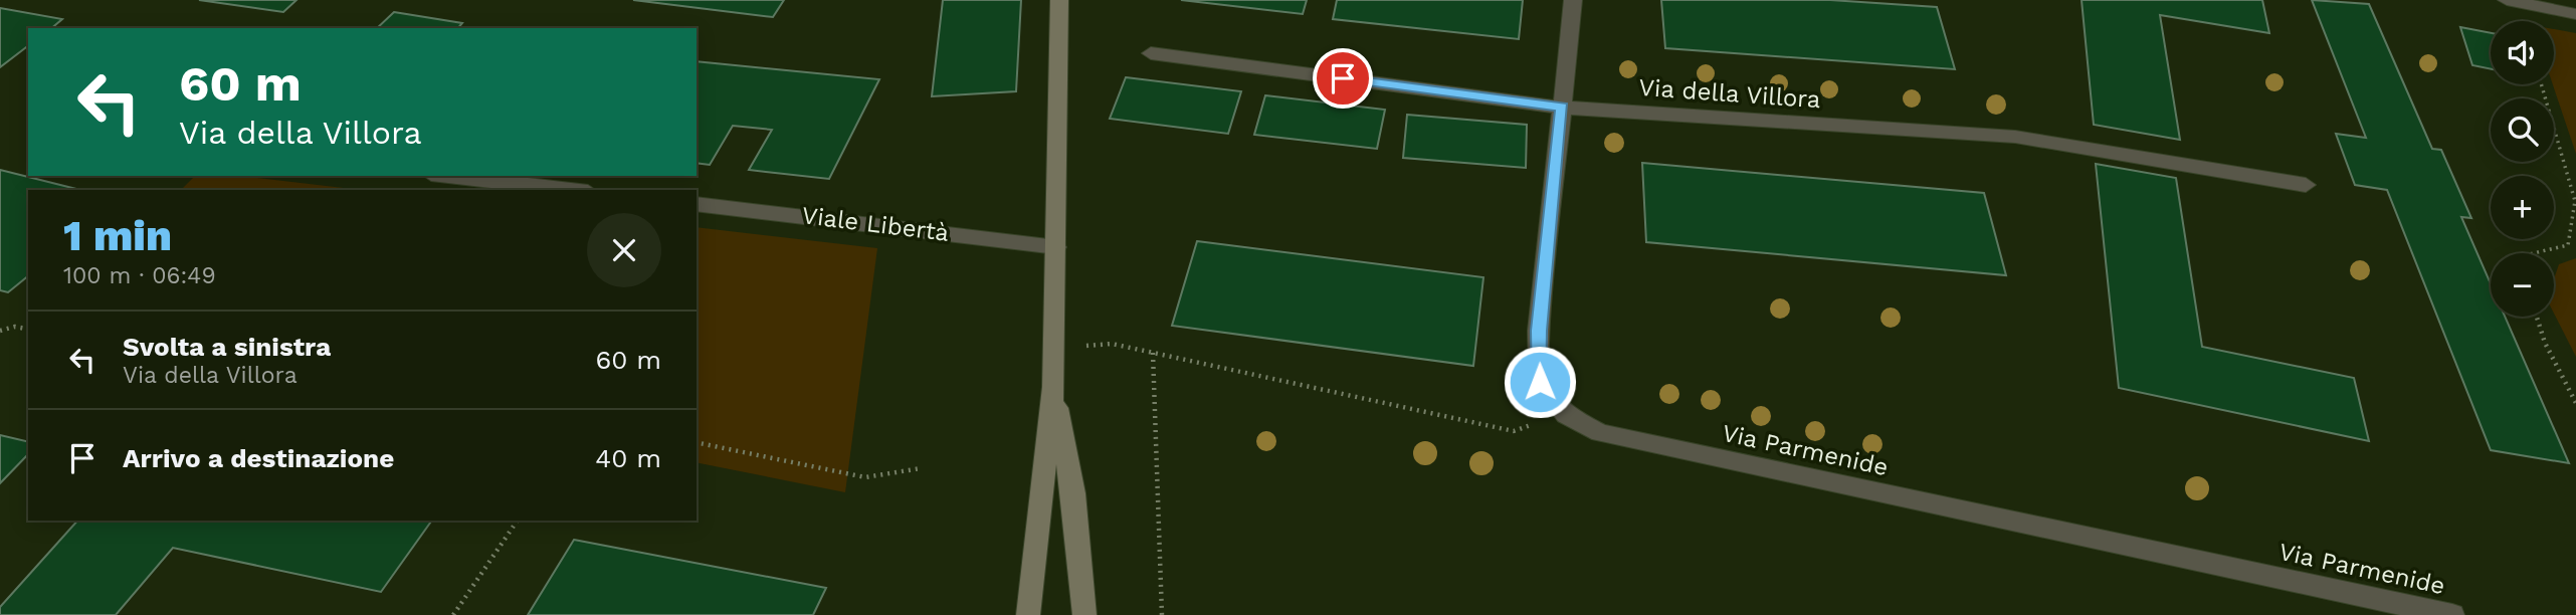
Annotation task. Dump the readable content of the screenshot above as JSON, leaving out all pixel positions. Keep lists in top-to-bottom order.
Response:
{
  "streets": {
    "street": ["Via della Villora", "Viale Libertà", "Via Parmenide"]
  },
  "crossings": [
    ["Via della Villora", "Via Parmenide"]
  ],
  "page": {
    "map_buttons": ["+", "−"],
    "turn": ["60 m", "Via della Villora"],
    "heading": ["1 min", "100 m · 06:49"],
    "list": [
      {
        "name": "Svolta a sinistra",
        "note": "Via della Villora",
        "value": "60 m"
      },
      {
        "name": "Arrivo a destinazione",
        "value": "40 m"
      }
    ]
  }
}
